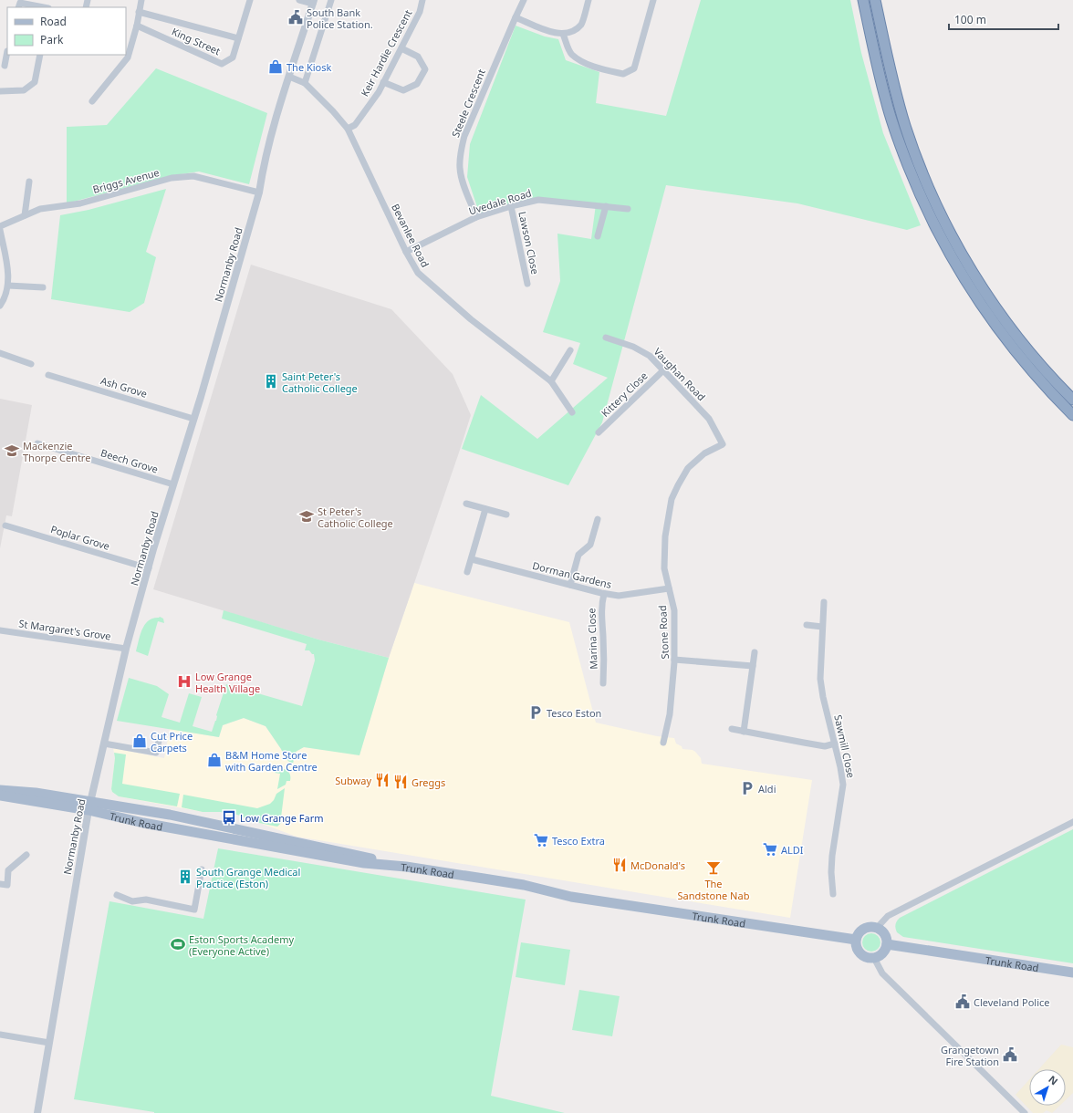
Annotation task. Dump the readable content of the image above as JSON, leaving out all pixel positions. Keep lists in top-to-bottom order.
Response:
{
  "streets": {
    "main road": ["Trunk Road"],
    "street": [
      "King Street",
      "Keir Hardie Crescent",
      "Steele Crescent",
      "Briggs Avenue",
      "Uvedale Road",
      "Bevanlee Road",
      "Lawson Close",
      "Normanby Road",
      "Vaughan Road",
      "Ash Grove",
      "Kittery Close",
      "Beech Grove",
      "Poplar Grove",
      "Dorman Gardens",
      "St Margaret's Grove",
      "Stone Road",
      "Marina Close",
      "Sawmill Close"
    ]
  },
  "crossings": [
    ["Keir Hardie Crescent", "Bevanlee Road"],
    ["Steele Crescent", "Uvedale Road"],
    ["Briggs Avenue", "Normanby Road"],
    ["Uvedale Road", "Bevanlee Road"],
    ["Uvedale Road", "Lawson Close"],
    ["Bevanlee Road", "Normanby Road"],
    ["Normanby Road", "Ash Grove"],
    ["Normanby Road", "Beech Grove"],
    ["Normanby Road", "Poplar Grove"],
    ["Normanby Road", "St Margaret's Grove"],
    ["Normanby Road", "Trunk Road"],
    ["Vaughan Road", "Kittery Close"],
    ["Vaughan Road", "Stone Road"],
    ["Dorman Gardens", "Stone Road"],
    ["Dorman Gardens", "Marina Close"]
  ],
  "places": {
    "public building": ["South Bank Police Station.", "Cleveland Police", "Grangetown Fire Station"],
    "shop": ["The Kiosk", "Cut Price Carpets", "B&M Home Store with Garden Centre"],
    "building": ["Saint Peter's Catholic College", "South Grange Medical Practice (Eston)"],
    "school or university": ["Mackenzie Thorpe Centre", "St Peter's Catholic College"],
    "hospital": ["Low Grange Health Village"],
    "parking": ["Tesco Eston", "Aldi"],
    "restaurant": ["Subway", "Greggs", "McDonald's"],
    "bus stop": ["Low Grange Farm"],
    "supermarket": ["Tesco Extra", "ALDI"],
    "bar": ["The Sandstone Nab"],
    "sports": ["Eston Sports Academy (Everyone Active)"]
  },
  "legend": ["Road", "Park"],
  "scale_bar": "100 m",
  "north": "top right"
}
